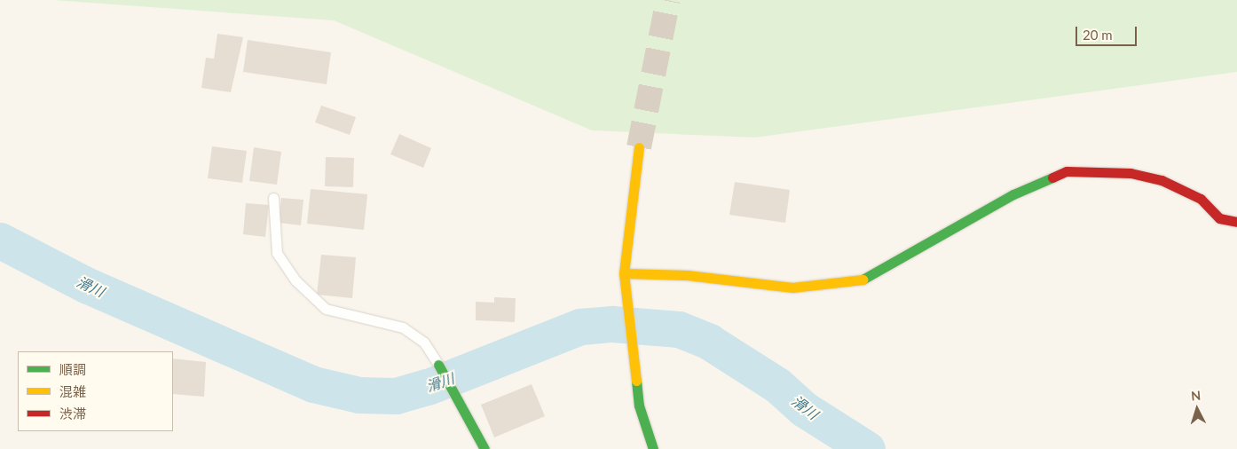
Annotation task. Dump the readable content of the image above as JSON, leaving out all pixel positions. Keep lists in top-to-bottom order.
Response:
{
  "water": ["滑川"],
  "legend": ["順調", "混雑", "渋滞"],
  "scale_bar": "20 m",
  "north": "top"
}
